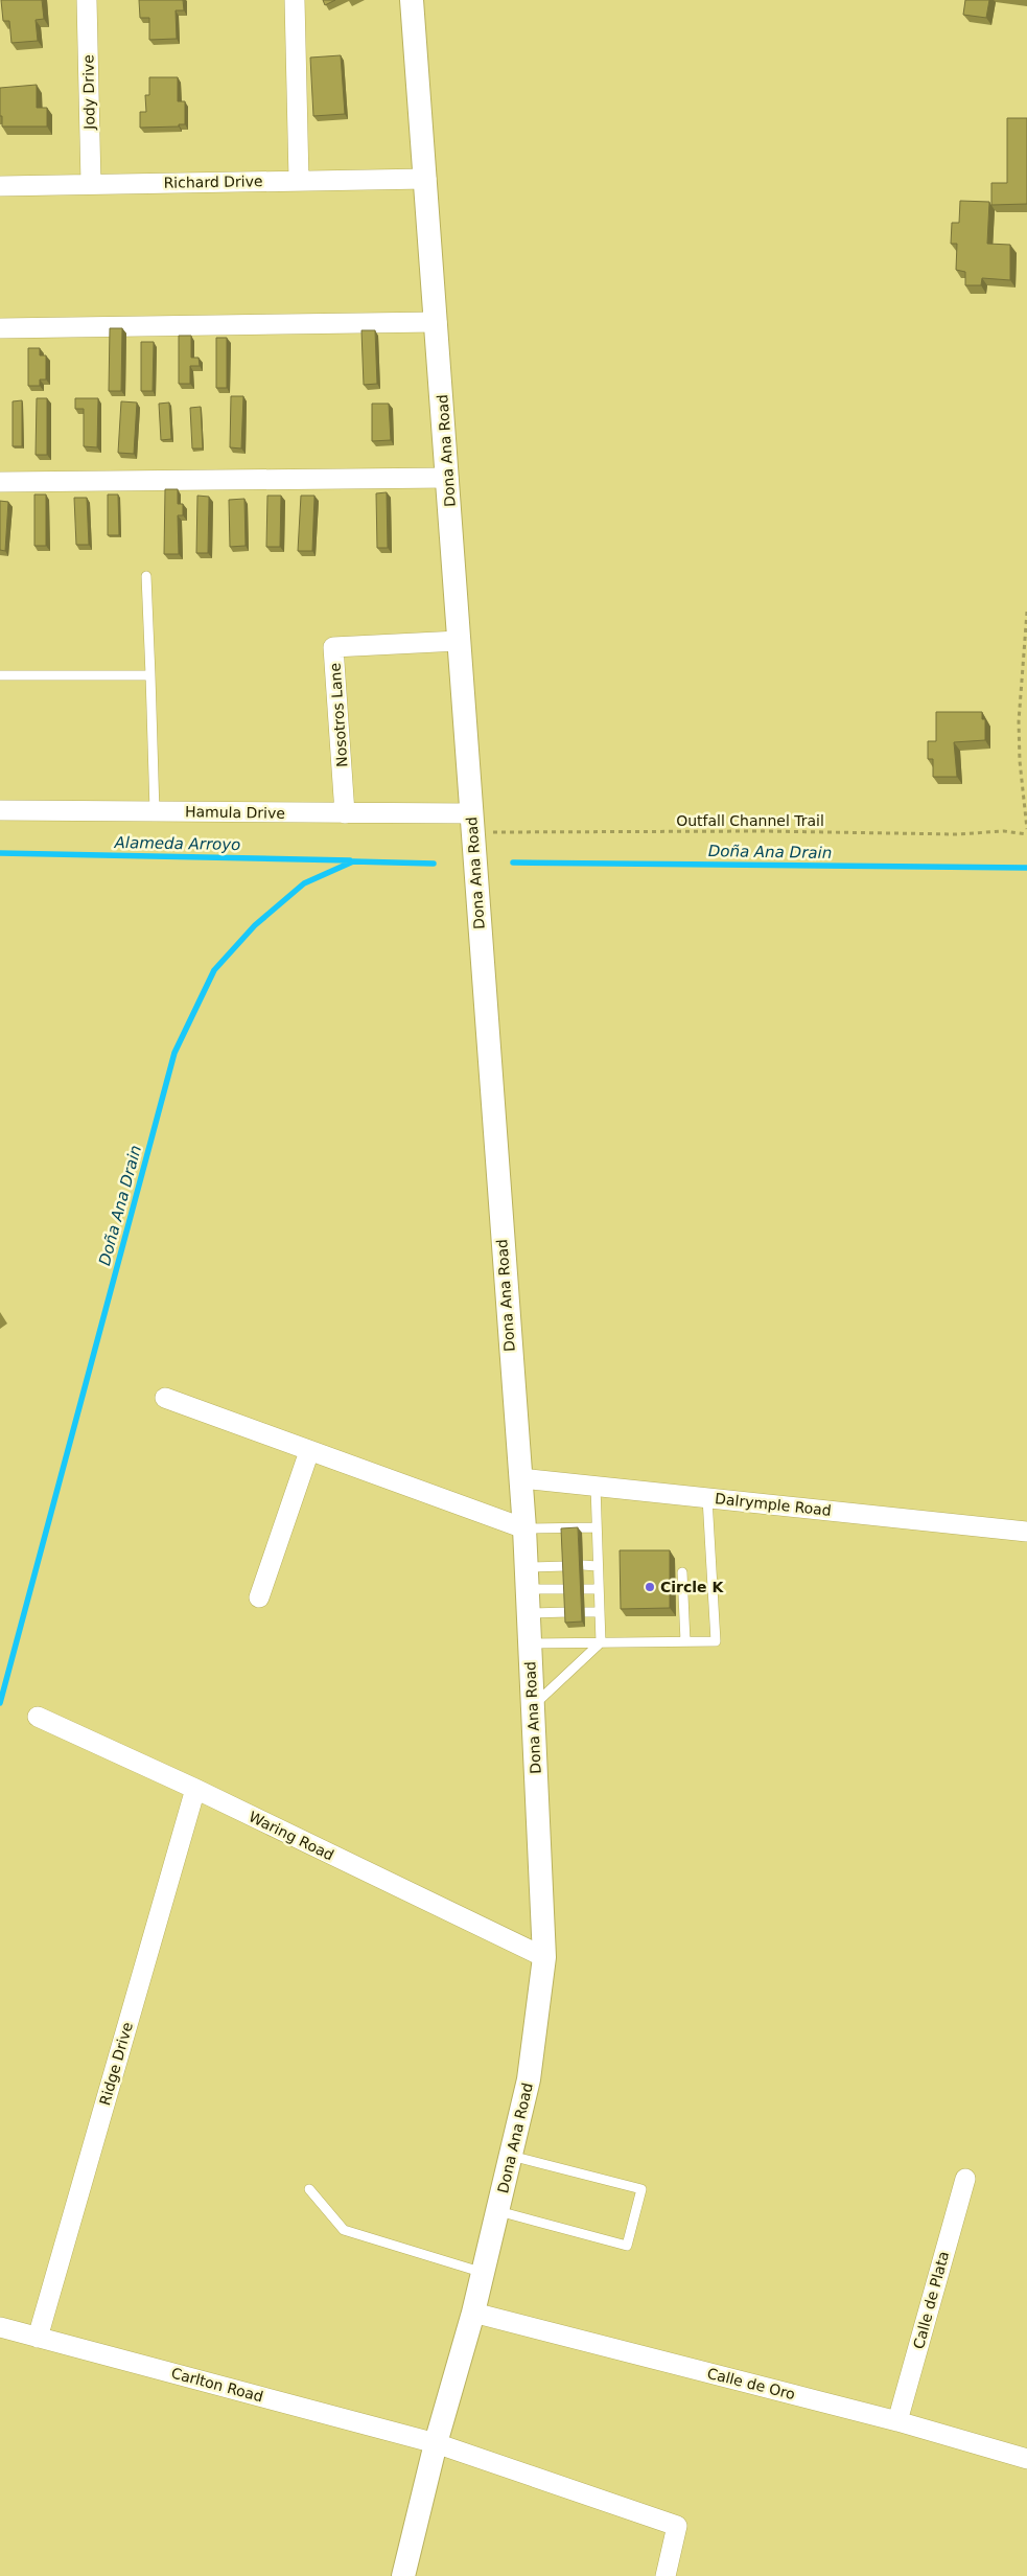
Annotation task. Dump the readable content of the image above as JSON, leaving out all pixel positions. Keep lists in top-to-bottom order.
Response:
{
  "streets": {
    "street": [
      "Jody Drive",
      "Richard Drive",
      "Dona Ana Road",
      "Nosotros Lane",
      "Hamula Drive",
      "Dalrymple Road",
      "Waring Road",
      "Ridge Drive",
      "Calle de Plata",
      "Calle de Oro",
      "Carlton Road"
    ],
    "path": ["Outfall Channel Trail"]
  },
  "crossings": [
    ["Jody Drive", "Richard Drive"],
    ["Richard Drive", "Dona Ana Road"],
    ["Dona Ana Road", "Nosotros Lane"],
    ["Dona Ana Road", "Hamula Drive"],
    ["Dona Ana Road", "Outfall Channel Trail"],
    ["Dona Ana Road", "Dalrymple Road"],
    ["Dona Ana Road", "Waring Road"],
    ["Dona Ana Road", "Calle de Oro"],
    ["Dona Ana Road", "Carlton Road"],
    ["Nosotros Lane", "Hamula Drive"],
    ["Hamula Drive", "Outfall Channel Trail"],
    ["Waring Road", "Ridge Drive"],
    ["Ridge Drive", "Carlton Road"],
    ["Calle de Plata", "Calle de Oro"]
  ],
  "water": ["Alameda Arroyo", "Doña Ana Drain"],
  "places": ["Circle K"]
}
